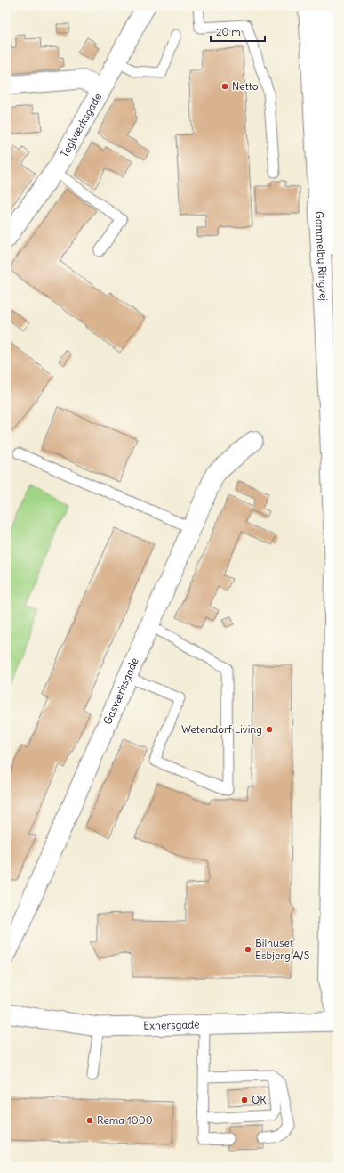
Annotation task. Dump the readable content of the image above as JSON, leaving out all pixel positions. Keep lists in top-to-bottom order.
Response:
{
  "streets": {
    "street": [
      "Teglværksgade",
      "Gammelby Ringvej",
      "Gasværksgade",
      "Exnersgade"
    ]
  },
  "places": [
    "Netto",
    "Wetendorf Living",
    "Bilhuset Esbjerg A/S",
    "OK",
    "Rema 1000"
  ],
  "scale_bar": "20 m"
}
